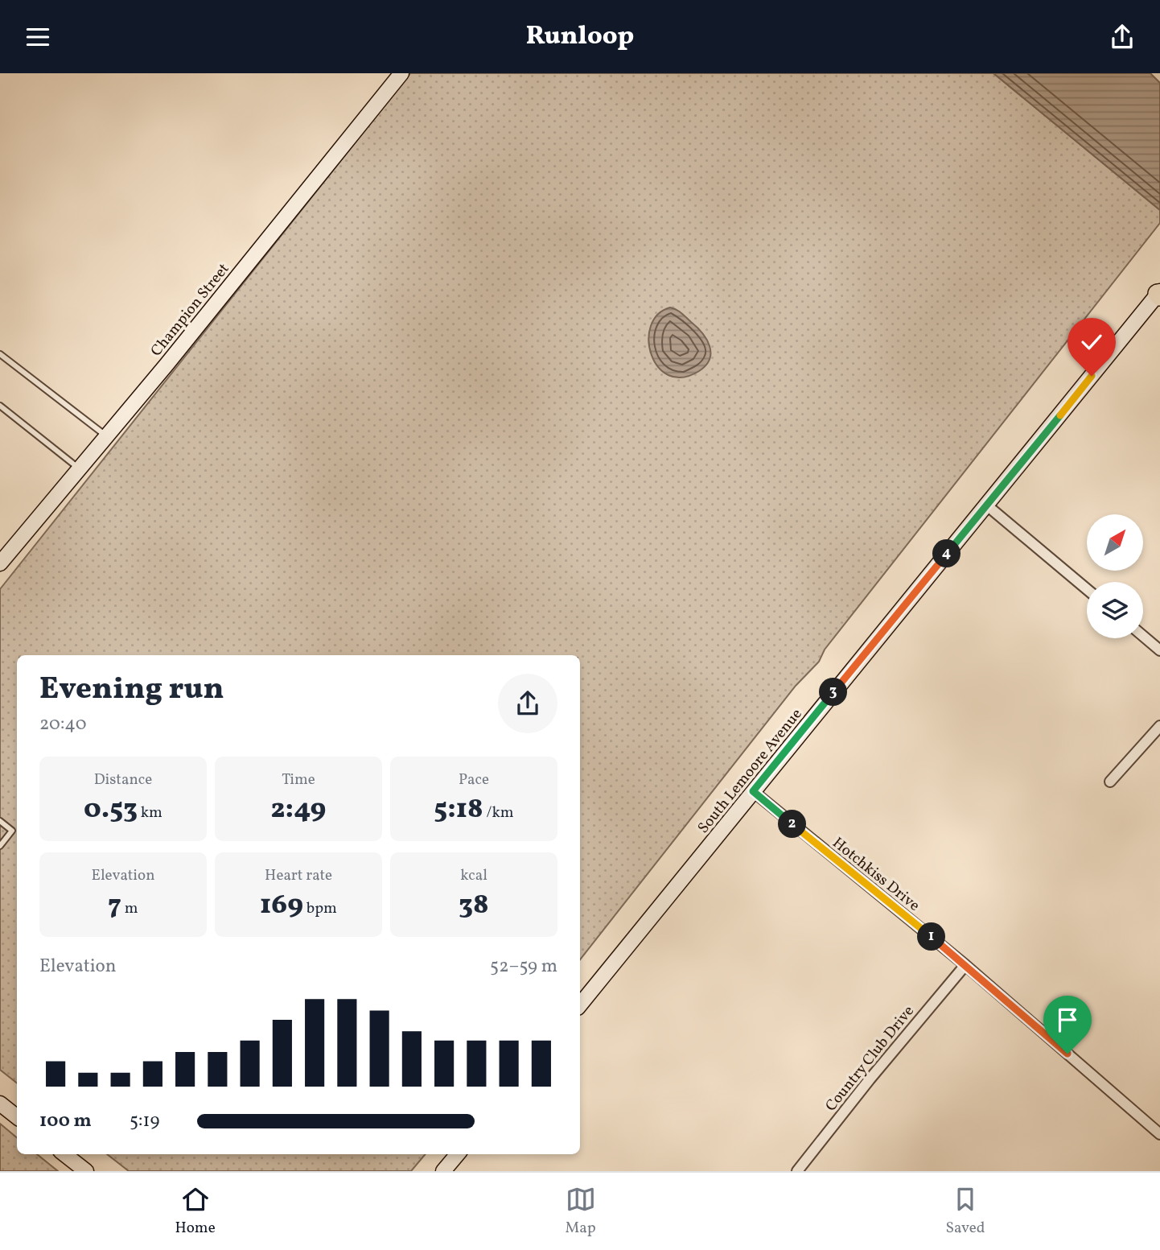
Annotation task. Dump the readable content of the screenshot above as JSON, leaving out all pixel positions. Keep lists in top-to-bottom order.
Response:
{
  "streets": {
    "street": [
      "Champion Street",
      "South Lemoore Avenue",
      "Hotchkiss Drive",
      "Country Club Drive"
    ]
  },
  "crossings": [
    ["South Lemoore Avenue", "Hotchkiss Drive"],
    ["Hotchkiss Drive", "Country Club Drive"]
  ],
  "north": "top right",
  "page": {
    "header": "Runloop",
    "pins": [
      "4",
      "3",
      "2",
      "1"
    ],
    "heading": ["Evening run", "20:40"],
    "stats": [
      ["Distance", "0.53 km"],
      ["Time", "2:49"],
      ["Pace", "5:18 /km"],
      ["Elevation", "7 m"],
      ["Heart rate", "169 bpm"],
      ["kcal", "38"]
    ],
    "chart": ["Elevation", "52–59 m"],
    "list": [
      {
        "name": "100 m",
        "note": "5:19"
      }
    ],
    "tabs": ["Home", "Map", "Saved"]
  }
}
